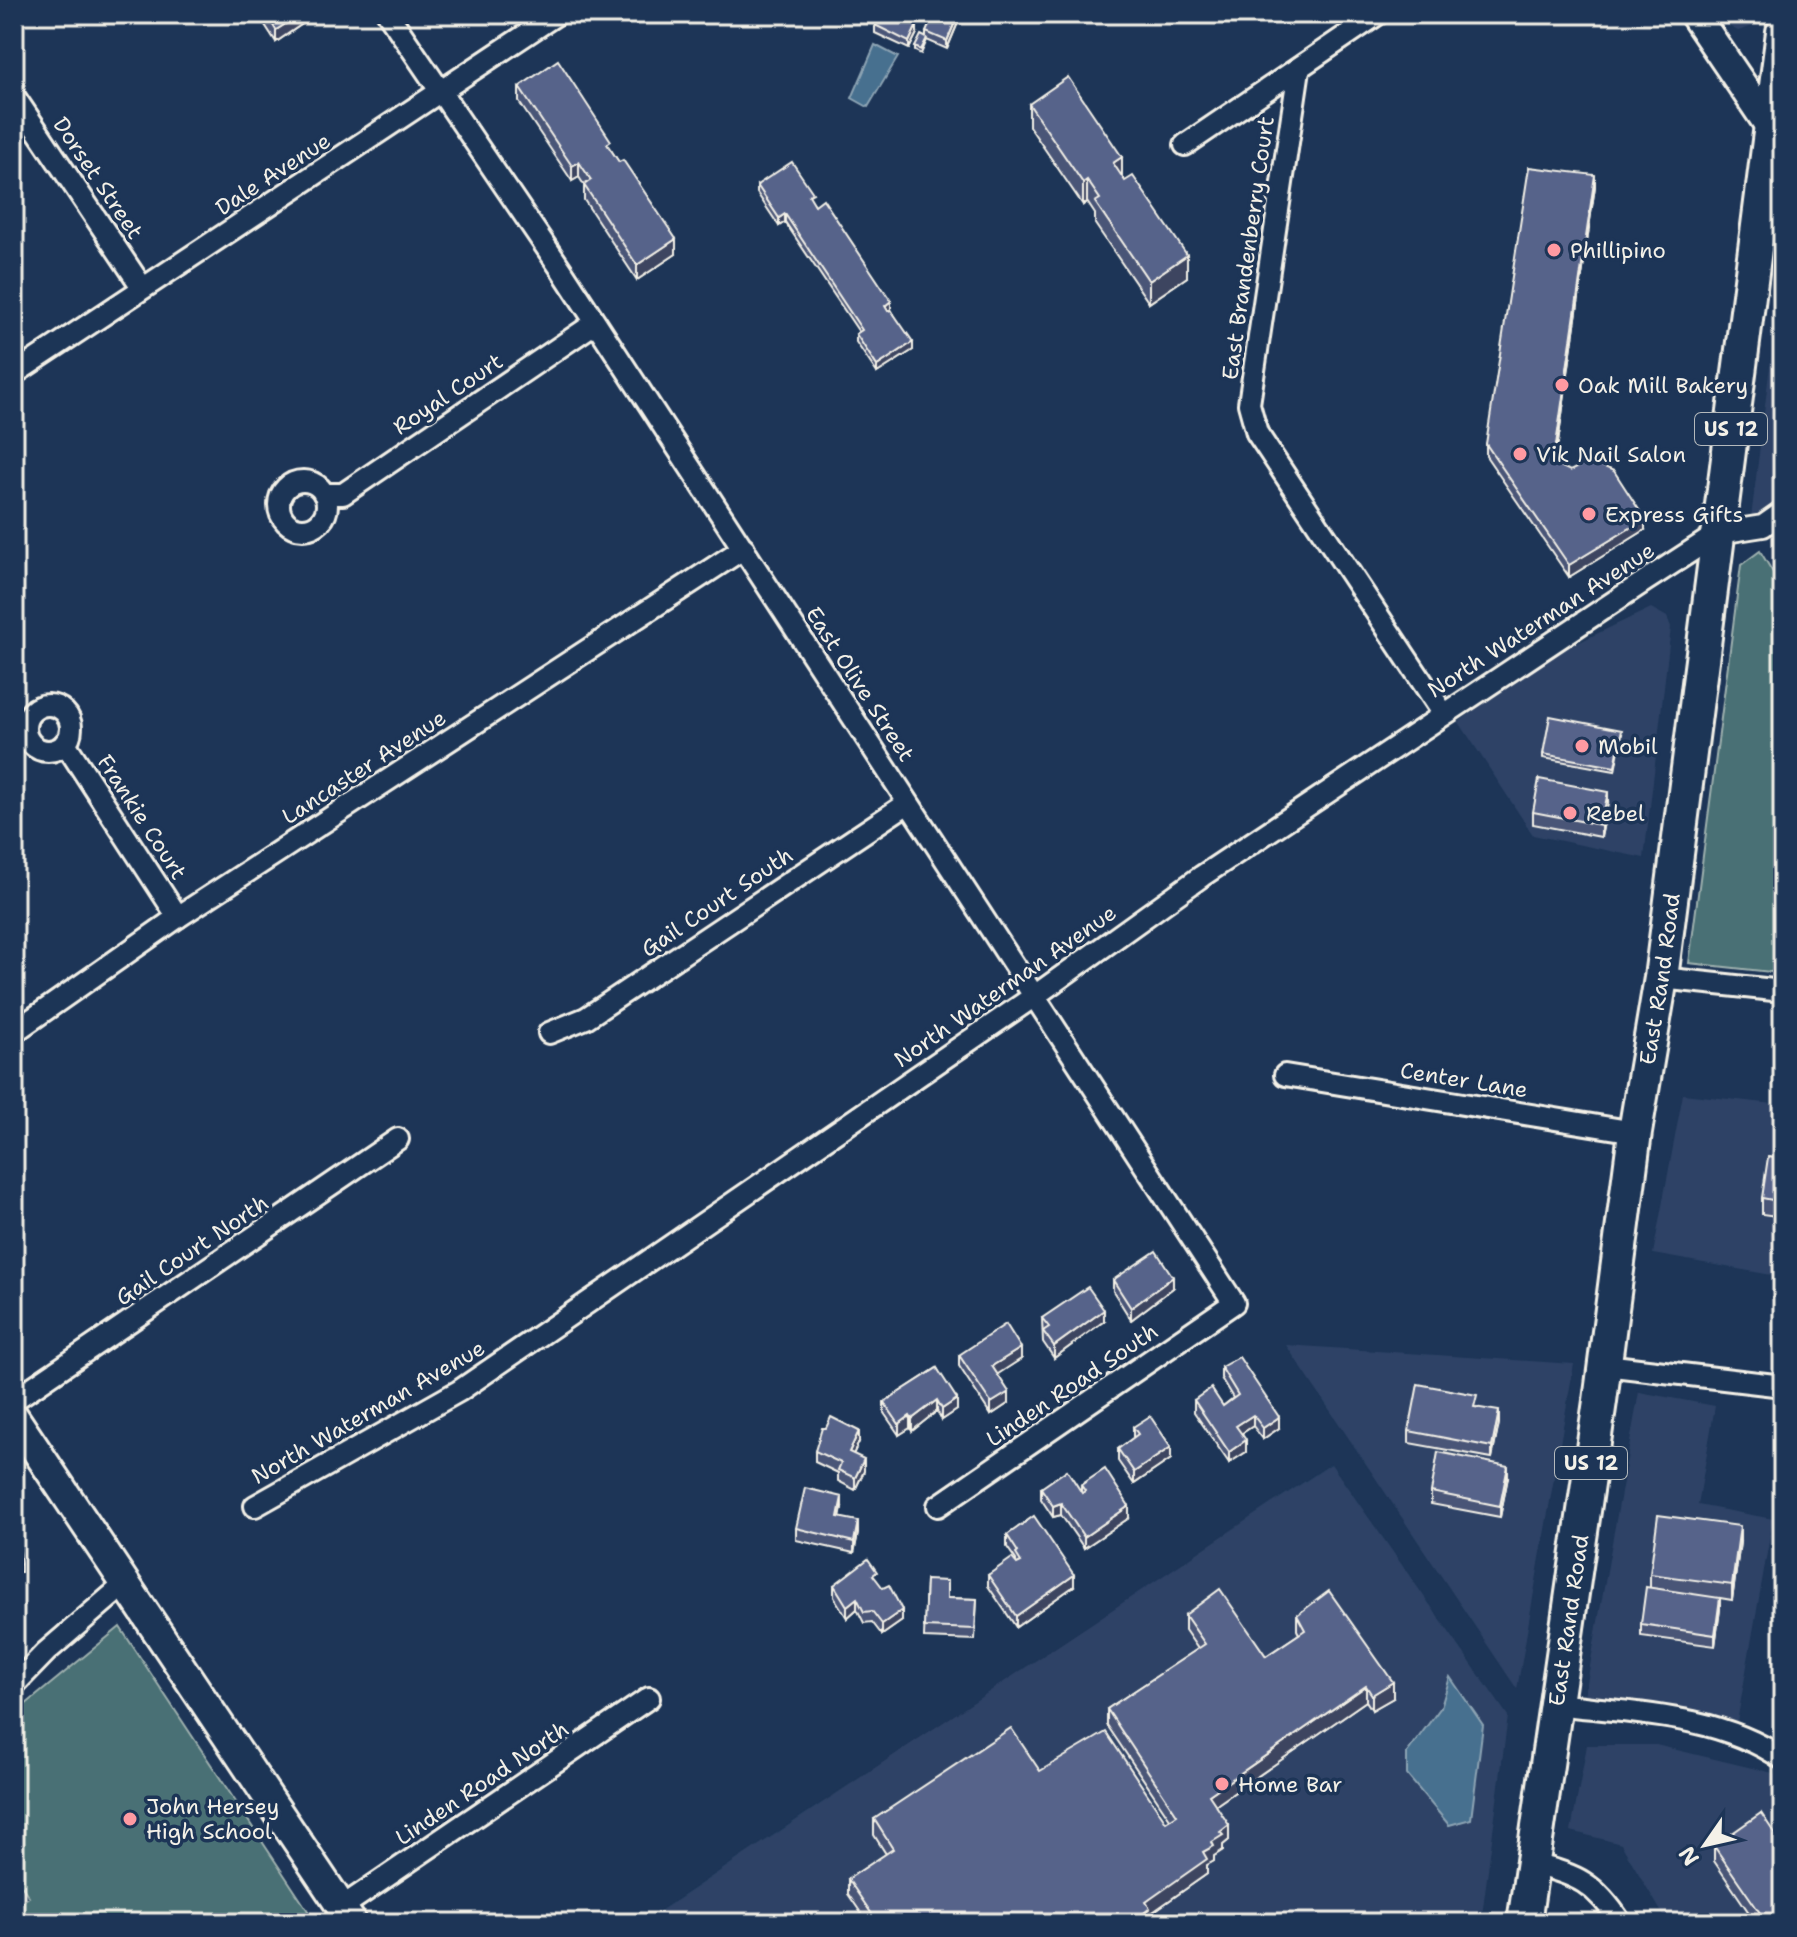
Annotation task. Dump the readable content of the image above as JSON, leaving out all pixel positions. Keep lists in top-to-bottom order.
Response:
{
  "streets": {
    "main road": ["US 12", "East Rand Road"],
    "street": [
      "Dale Avenue",
      "Dorset Street",
      "East Brandenberry Court",
      "Royal Court",
      "North Waterman Avenue",
      "East Olive Street",
      "Lancaster Avenue",
      "Frankie Court",
      "Gail Court South",
      "Center Lane",
      "Gail Court North",
      "Linden Road South",
      "Linden Road North"
    ]
  },
  "crossings": [
    ["Dale Avenue", "Dorset Street"],
    ["Dale Avenue", "East Olive Street"],
    ["East Brandenberry Court", "North Waterman Avenue"],
    ["Royal Court", "East Olive Street"],
    ["North Waterman Avenue", "East Olive Street"],
    ["North Waterman Avenue", "East Rand Road"],
    ["East Olive Street", "Lancaster Avenue"],
    ["East Olive Street", "Gail Court South"],
    ["East Olive Street", "Linden Road South"],
    ["Lancaster Avenue", "Frankie Court"],
    ["East Rand Road", "Center Lane"]
  ],
  "places": [
    "Phillipino",
    "Oak Mill Bakery",
    "Vik Nail Salon",
    "Express Gifts",
    "Mobil",
    "Rebel",
    "Home Bar",
    "John Hersey High School"
  ],
  "north": "bottom left"
}
